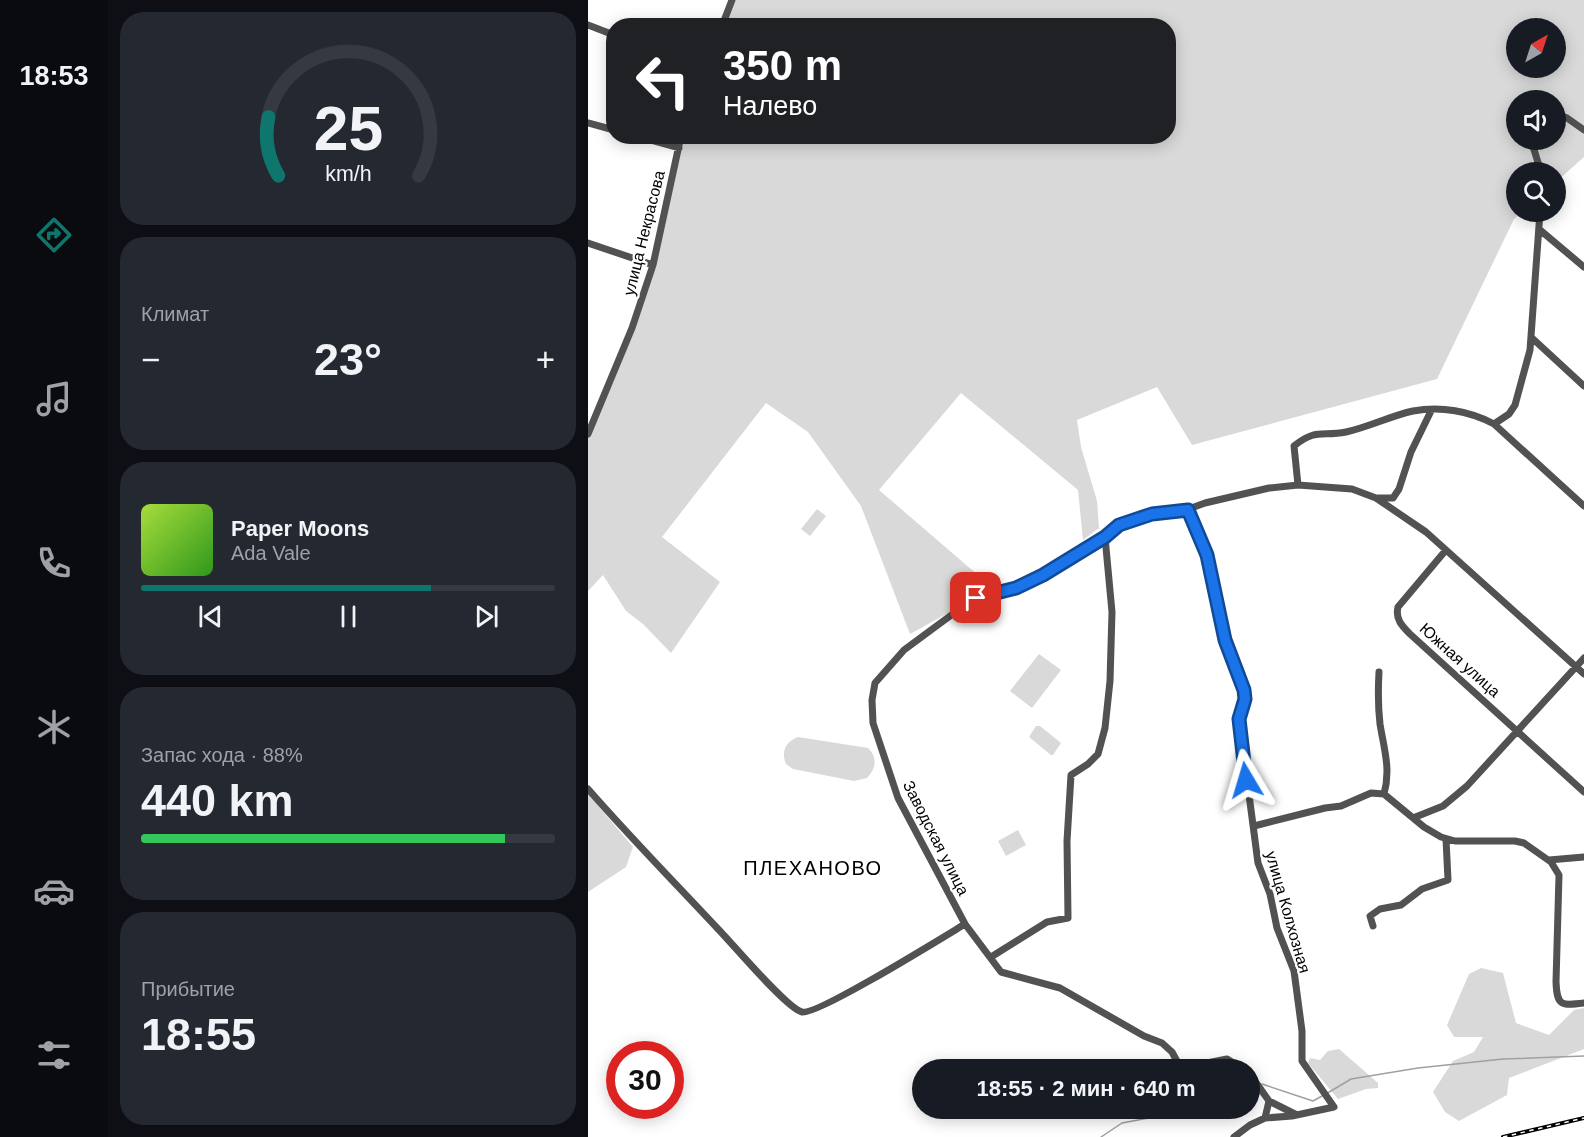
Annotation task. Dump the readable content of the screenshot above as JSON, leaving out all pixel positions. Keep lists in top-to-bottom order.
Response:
{
  "streets": {
    "street": [
      "улица Некрасова",
      "Южная улица",
      "Заводская улица",
      "улица Колхозная"
    ]
  },
  "crossings": [
    ["Заводская улица", "улица Колхозная"]
  ],
  "districts": ["ПЛЕХАНОВО"],
  "north": "top right",
  "page": {
    "tabs": "18:53",
    "turn": ["350 m", "Налево"],
    "tile": [
      "Климат",
      ["Запас хода · 88%", "440 km"],
      ["Прибытие", "18:55"]
    ],
    "heat": ["−", "23°", "+"],
    "song": ["Paper Moons", "Ada Vale"],
    "limit": "30",
    "trip": "18:55 · 2 мин · 640 m",
    "gauge": ["25", "km/h"]
  }
}
